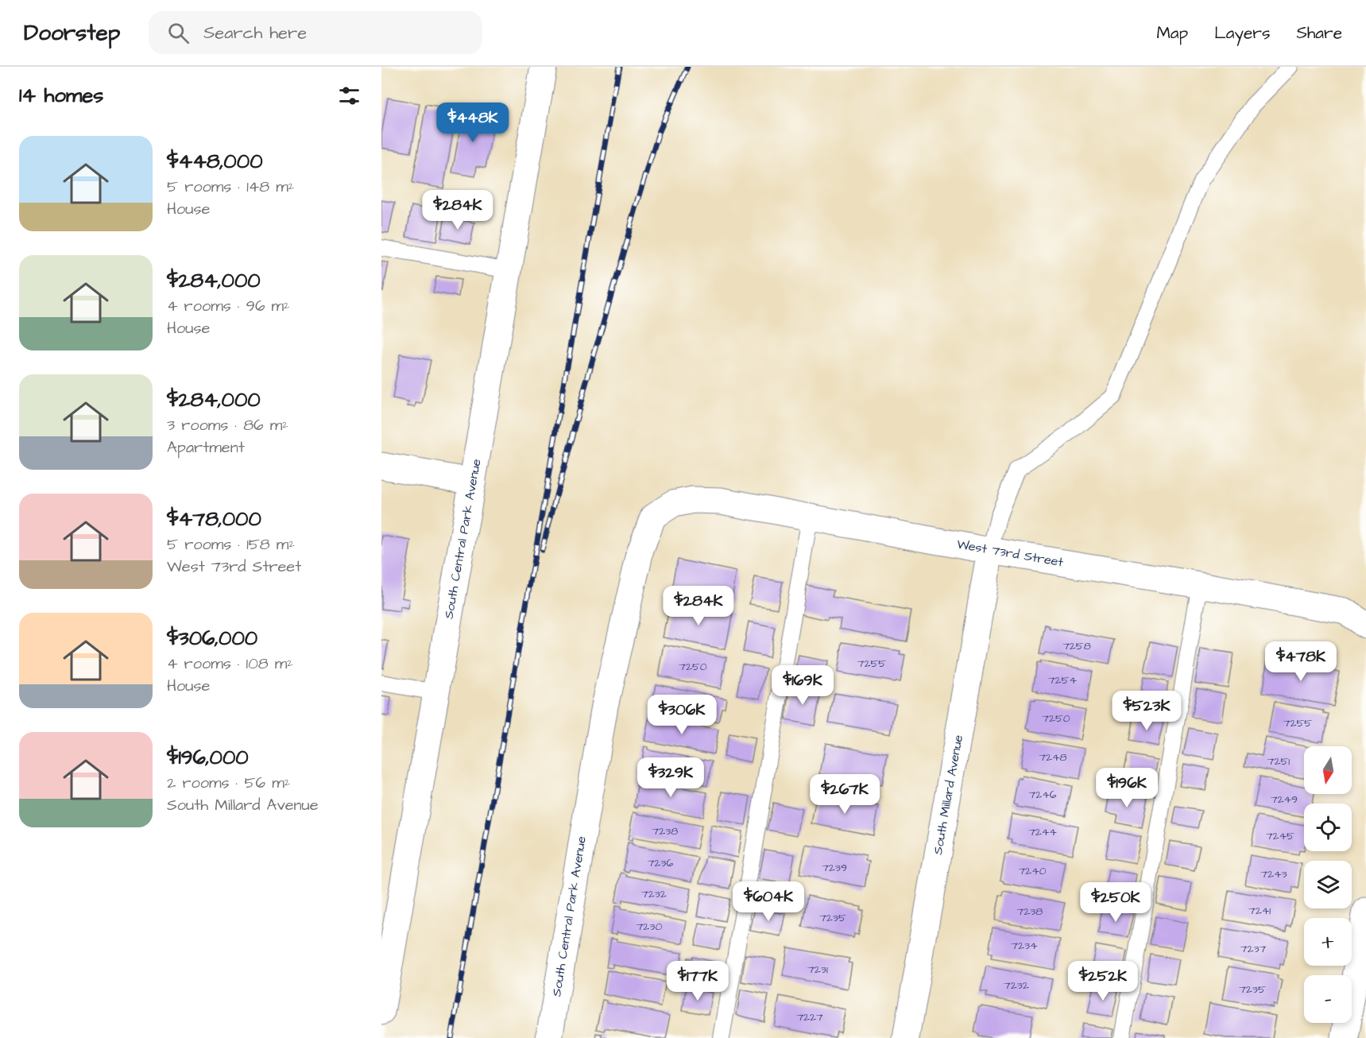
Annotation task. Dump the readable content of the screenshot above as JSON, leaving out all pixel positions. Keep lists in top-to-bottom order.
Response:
{
  "streets": {
    "street": ["South Central Park Avenue", "West 73rd Street", "South Millard Avenue"]
  },
  "crossings": [
    ["South Central Park Avenue", "West 73rd Street"],
    ["West 73rd Street", "South Millard Avenue"]
  ],
  "house_numbers": [
    "7258",
    "7255",
    "7250",
    "7254",
    "7250",
    "7255",
    "7248",
    "7251",
    "7246",
    "7249",
    "7238",
    "7244",
    "7245",
    "7236",
    "7239",
    "7240",
    "7243",
    "7232",
    "7241",
    "7238",
    "7235",
    "7230",
    "7234",
    "7237",
    "7231",
    "7232",
    "7235",
    "7227"
  ],
  "north": "bottom",
  "page": {
    "header": "Doorstep",
    "search": "Search here",
    "nav": ["Map", "Layers", "Share"],
    "heading": "14 homes",
    "price": [
      "$448K",
      "$284K",
      "$284K",
      "$478K",
      "$169K",
      "$523K",
      "$306K",
      "$329K",
      "$196K",
      "$267K",
      "$604K",
      "$250K",
      "$177K",
      "$252K"
    ],
    "list": [
      {
        "name": "$448,000",
        "note": "5 rooms · 148 m² · House"
      },
      {
        "name": "$284,000",
        "note": "4 rooms · 96 m² · House"
      },
      {
        "name": "$284,000",
        "note": "3 rooms · 86 m² · Apartment"
      },
      {
        "name": "$478,000",
        "note": "5 rooms · 158 m² · West 73rd Street"
      },
      {
        "name": "$306,000",
        "note": "4 rooms · 108 m² · House"
      },
      {
        "name": "$196,000",
        "note": "2 rooms · 56 m² · South Millard Avenue"
      }
    ],
    "map_buttons": ["+", "−"]
  }
}
